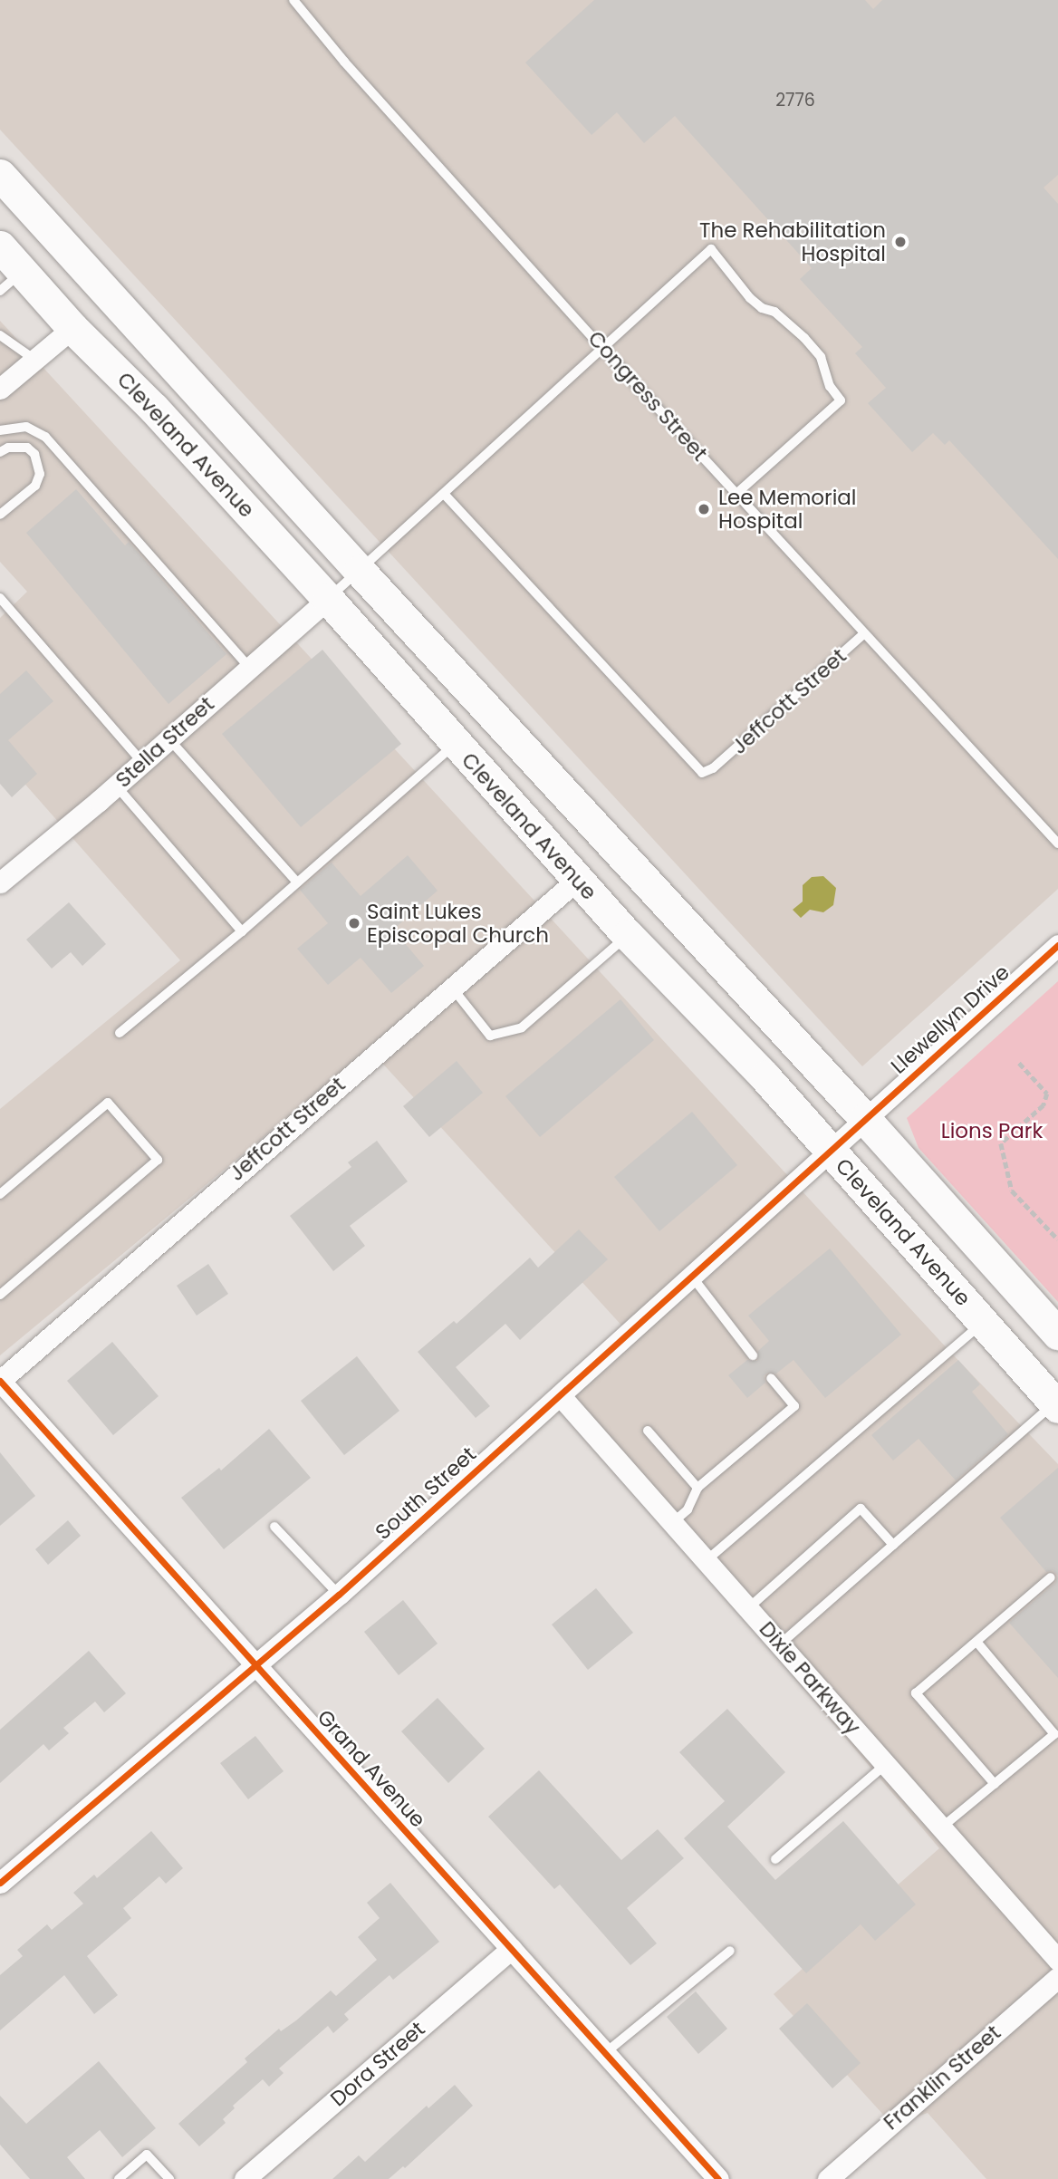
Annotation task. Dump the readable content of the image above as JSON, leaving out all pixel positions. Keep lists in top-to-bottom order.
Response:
{
  "streets": {
    "main road": ["Cleveland Avenue"],
    "street": [
      "Jeffcott Street",
      "Stella Street",
      "Llewellyn Drive",
      "South Street",
      "Dixie Parkway",
      "Grand Avenue",
      "Dora Street",
      "Franklin Street"
    ],
    "lane": ["Congress Street"]
  },
  "crossings": [
    ["Congress Street", "Jeffcott Street"],
    ["Cleveland Avenue", "Jeffcott Street"],
    ["Cleveland Avenue", "Stella Street"],
    ["Cleveland Avenue", "Llewellyn Drive"],
    ["Cleveland Avenue", "South Street"],
    ["Jeffcott Street", "Grand Avenue"],
    ["Llewellyn Drive", "South Street"],
    ["South Street", "Dixie Parkway"],
    ["South Street", "Grand Avenue"],
    ["Grand Avenue", "Dora Street"]
  ],
  "parks": ["Lions Park"],
  "places": ["The Rehabilitation Hospital", "Lee Memorial Hospital", "Saint Lukes Episcopal Church"],
  "house_numbers": ["2776"]
}
